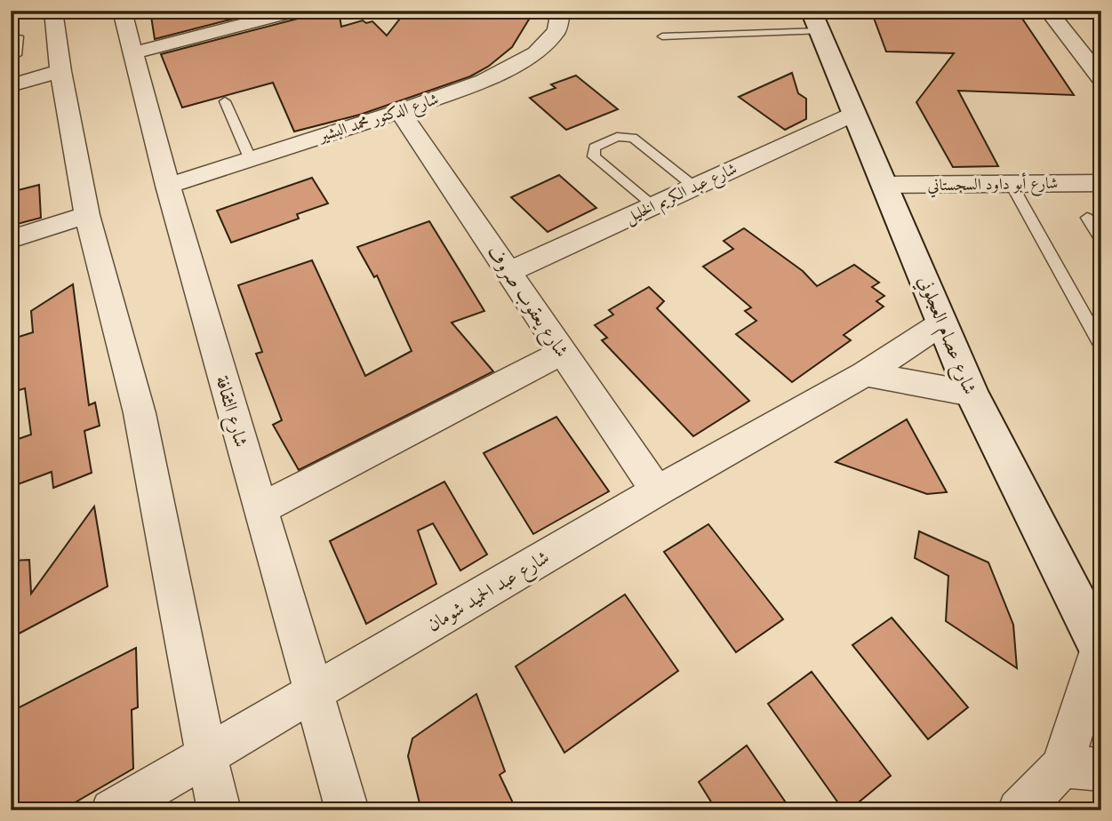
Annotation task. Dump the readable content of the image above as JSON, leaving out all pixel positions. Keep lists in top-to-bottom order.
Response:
{
  "streets": {
    "street": [
      "شارع الدكتور محمد البشير",
      "شارع أبو داود السجستاني",
      "شارع عبد الكريم الخليل",
      "شارع يعقوب صروف",
      "شارع عصام العجلوني",
      "شارع الثقافة",
      "شارع عبد الحميد شومان"
    ]
  },
  "crossings": [
    ["شارع الدكتور محمد البشير", "شارع يعقوب صروف"],
    ["شارع الدكتور محمد البشير", "شارع الثقافة"],
    ["شارع أبو داود السجستاني", "شارع عصام العجلوني"],
    ["شارع عبد الكريم الخليل", "شارع يعقوب صروف"],
    ["شارع عبد الكريم الخليل", "شارع عصام العجلوني"],
    ["شارع يعقوب صروف", "شارع عبد الحميد شومان"],
    ["شارع عصام العجلوني", "شارع عبد الحميد شومان"],
    ["شارع الثقافة", "شارع عبد الحميد شومان"]
  ]
}
